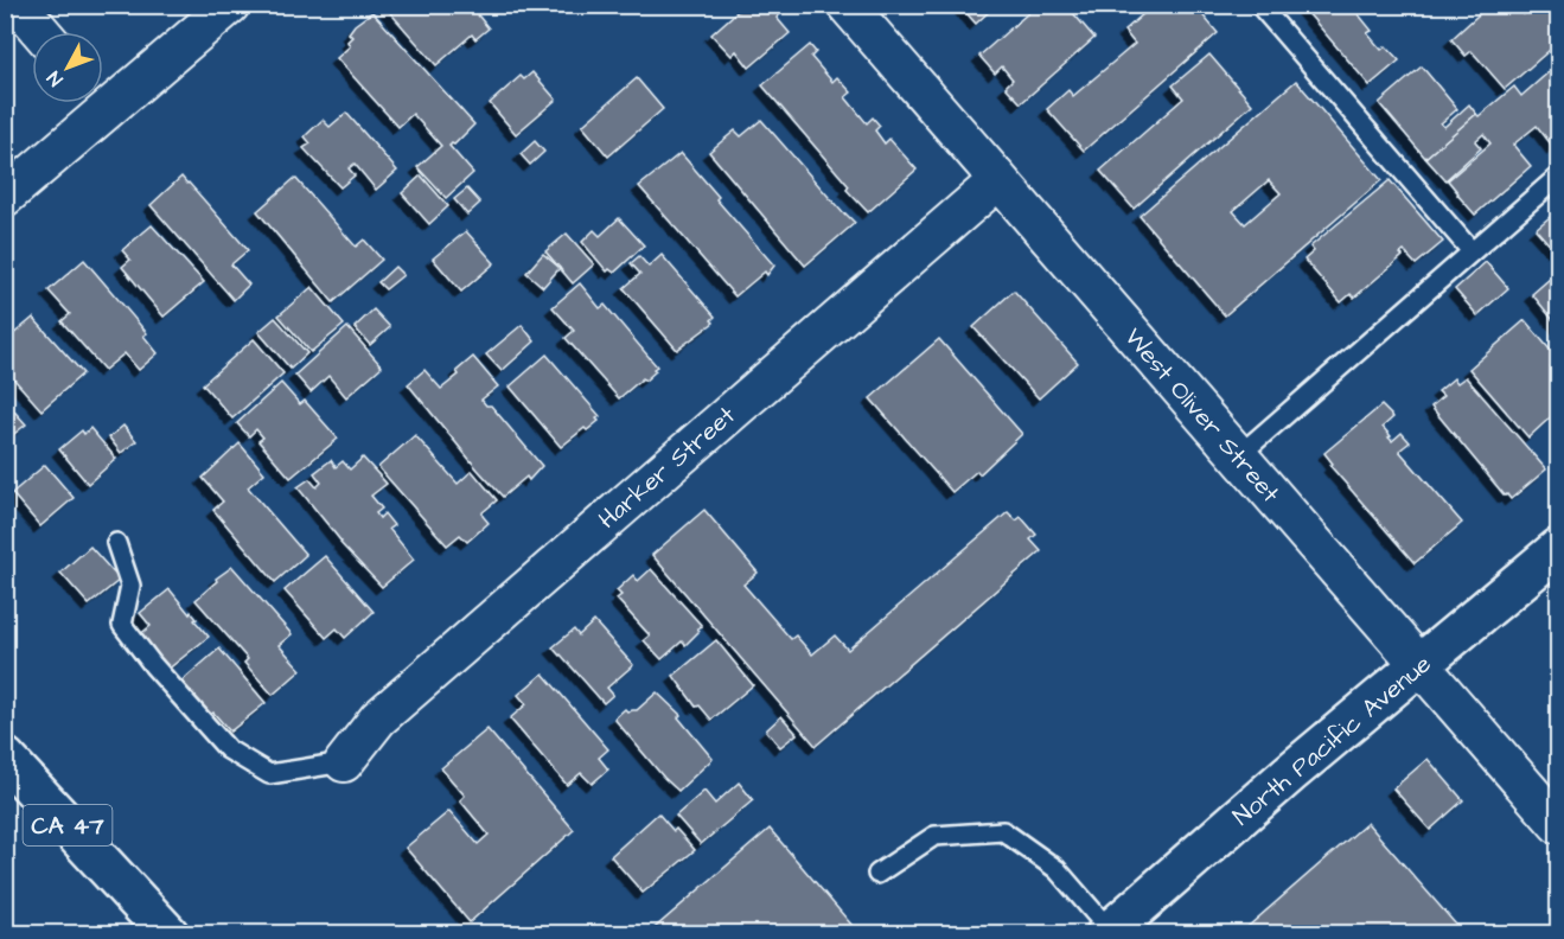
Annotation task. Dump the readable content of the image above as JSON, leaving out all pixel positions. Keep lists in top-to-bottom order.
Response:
{
  "streets": {
    "main road": ["North Pacific Avenue", "CA 47"],
    "street": ["West Oliver Street", "Harker Street"]
  },
  "crossings": [
    ["West Oliver Street", "Harker Street"],
    ["West Oliver Street", "North Pacific Avenue"]
  ],
  "north": "bottom left"
}
